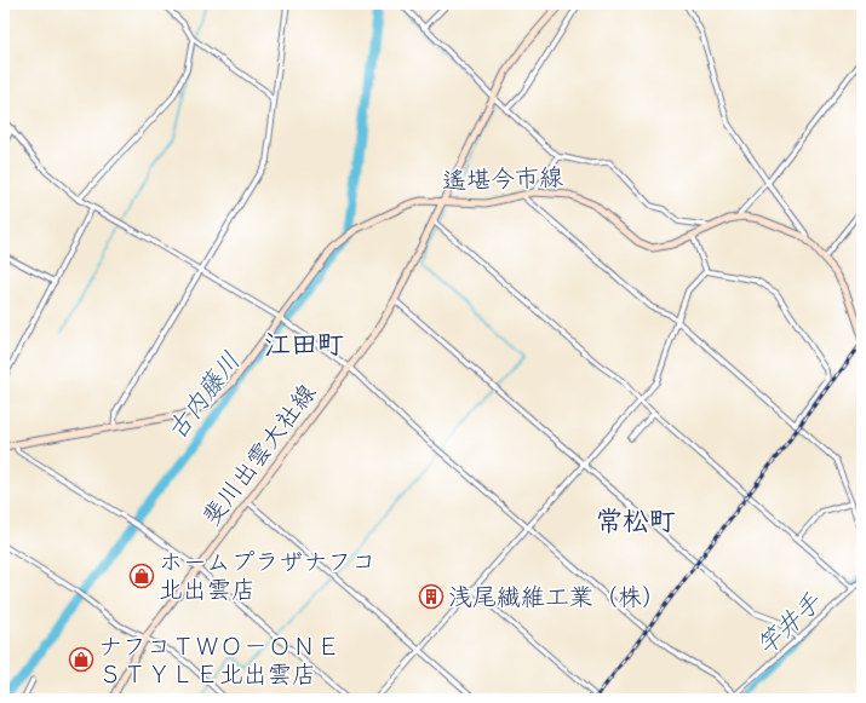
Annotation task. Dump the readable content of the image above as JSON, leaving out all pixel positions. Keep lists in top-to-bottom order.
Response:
{
  "streets": {
    "main road": ["遙堪今市線", "斐川出雲大社線"]
  },
  "crossings": [
    ["遙堪今市線", "斐川出雲大社線"]
  ],
  "districts": ["江田町", "常松町"],
  "water": ["古内藤川", "竿井手"],
  "places": {
    "shop": ["ホームプラザナフコ 北出雲店", "ナフコＴＷＯ－ＯＮＥ ＳＴＹＬＥ北出雲店"],
    "building": ["浅尾繊維工業（株）"]
  }
}
